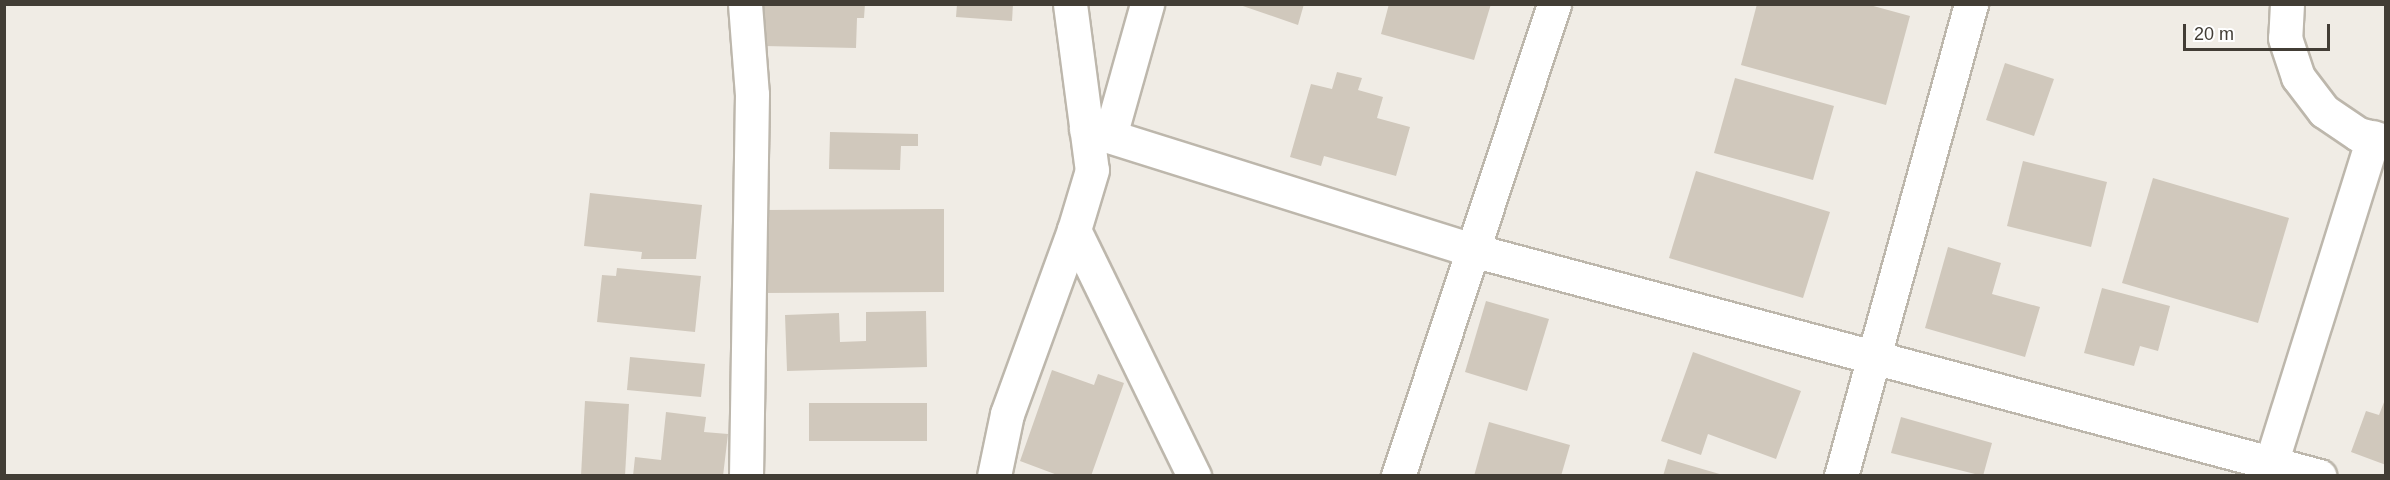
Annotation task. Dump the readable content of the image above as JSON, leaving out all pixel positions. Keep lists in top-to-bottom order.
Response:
{
  "scale_bar": "20 m"
}
